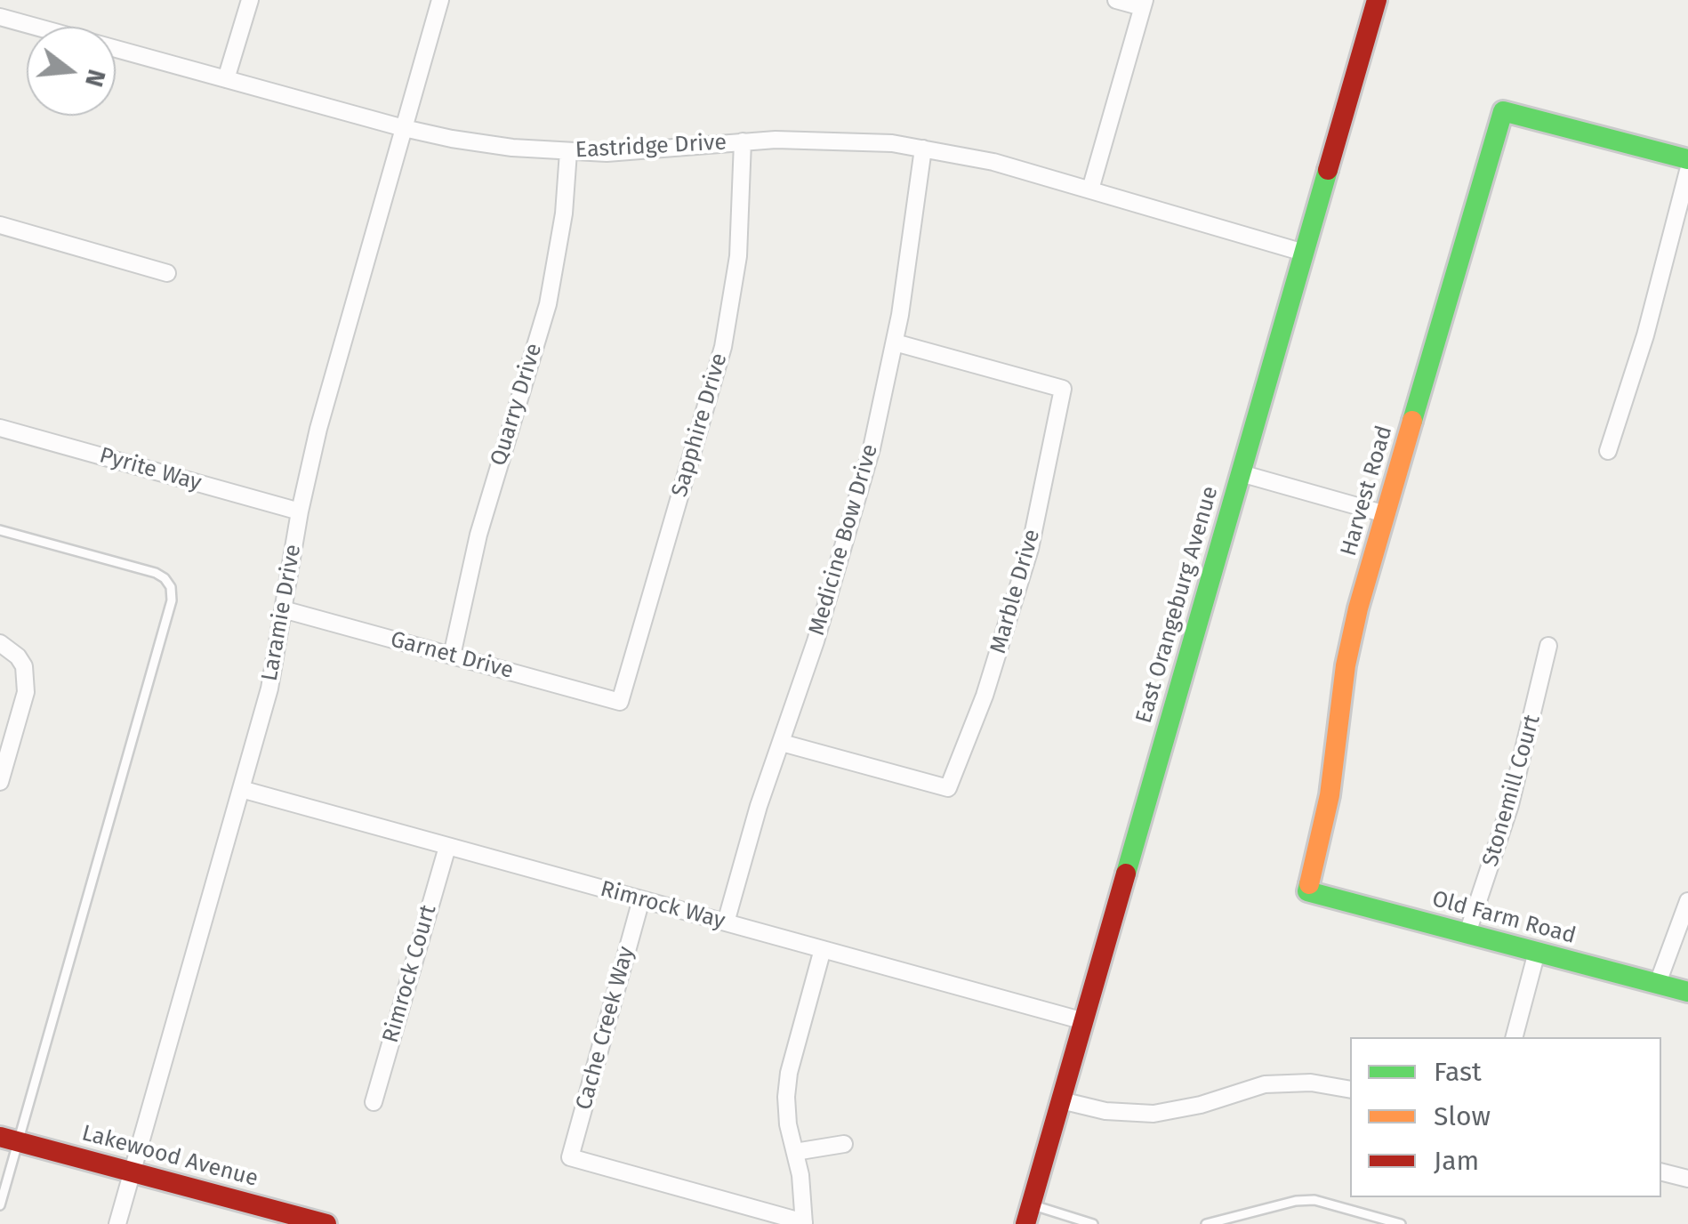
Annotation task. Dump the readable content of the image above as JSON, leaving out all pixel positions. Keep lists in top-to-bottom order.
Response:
{
  "streets": {
    "street": [
      "Eastridge Drive",
      "Quarry Drive",
      "Sapphire Drive",
      "Pyrite Way",
      "Harvest Road",
      "Medicine Bow Drive",
      "Marble Drive",
      "East Orangeburg Avenue",
      "Laramie Drive",
      "Garnet Drive",
      "Stonemill Court",
      "Rimrock Way",
      "Old Farm Road",
      "Rimrock Court",
      "Cache Creek Way",
      "Lakewood Avenue"
    ]
  },
  "crossings": [
    ["Eastridge Drive", "Quarry Drive"],
    ["Eastridge Drive", "Sapphire Drive"],
    ["Eastridge Drive", "Medicine Bow Drive"],
    ["Eastridge Drive", "East Orangeburg Avenue"],
    ["Eastridge Drive", "Laramie Drive"],
    ["Quarry Drive", "Garnet Drive"],
    ["Sapphire Drive", "Garnet Drive"],
    ["Pyrite Way", "Laramie Drive"],
    ["Harvest Road", "Old Farm Road"],
    ["Medicine Bow Drive", "Marble Drive"],
    ["Medicine Bow Drive", "Rimrock Way"],
    ["East Orangeburg Avenue", "Rimrock Way"],
    ["Laramie Drive", "Garnet Drive"],
    ["Laramie Drive", "Rimrock Way"],
    ["Laramie Drive", "Lakewood Avenue"],
    ["Stonemill Court", "Old Farm Road"],
    ["Rimrock Way", "Rimrock Court"],
    ["Rimrock Way", "Cache Creek Way"]
  ],
  "legend": ["Fast", "Slow", "Jam"],
  "north": "right"
}
